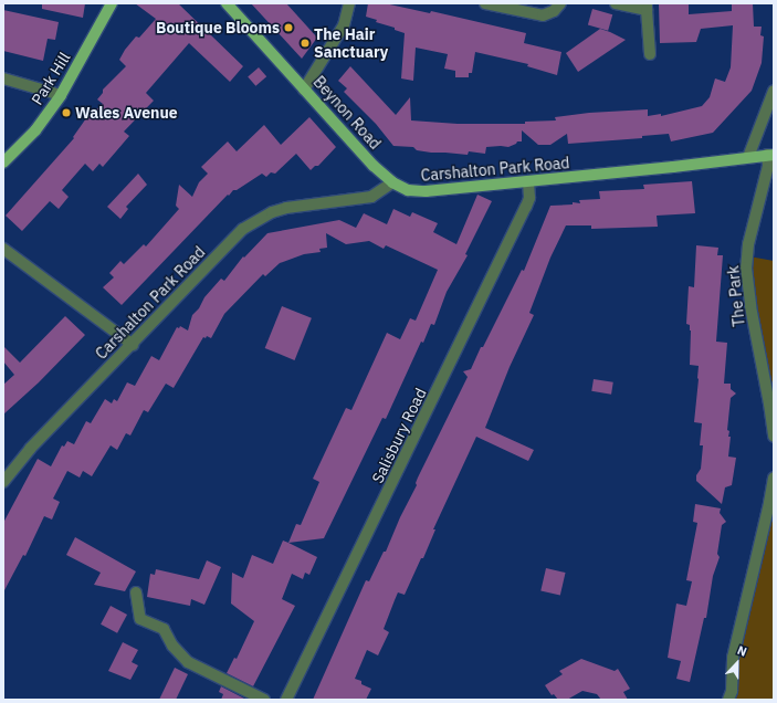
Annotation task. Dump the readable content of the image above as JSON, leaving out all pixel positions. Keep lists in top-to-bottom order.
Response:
{
  "streets": {
    "main road": ["Park Hill", "Beynon Road", "Carshalton Park Road"],
    "street": ["The Park", "Salisbury Road"]
  },
  "crossings": [
    ["Beynon Road", "Carshalton Park Road"],
    ["Carshalton Park Road", "The Park"],
    ["Carshalton Park Road", "Salisbury Road"]
  ],
  "places": ["Boutique Blooms", "The Hair Sanctuary", "Wales Avenue"],
  "north": "top"
}
